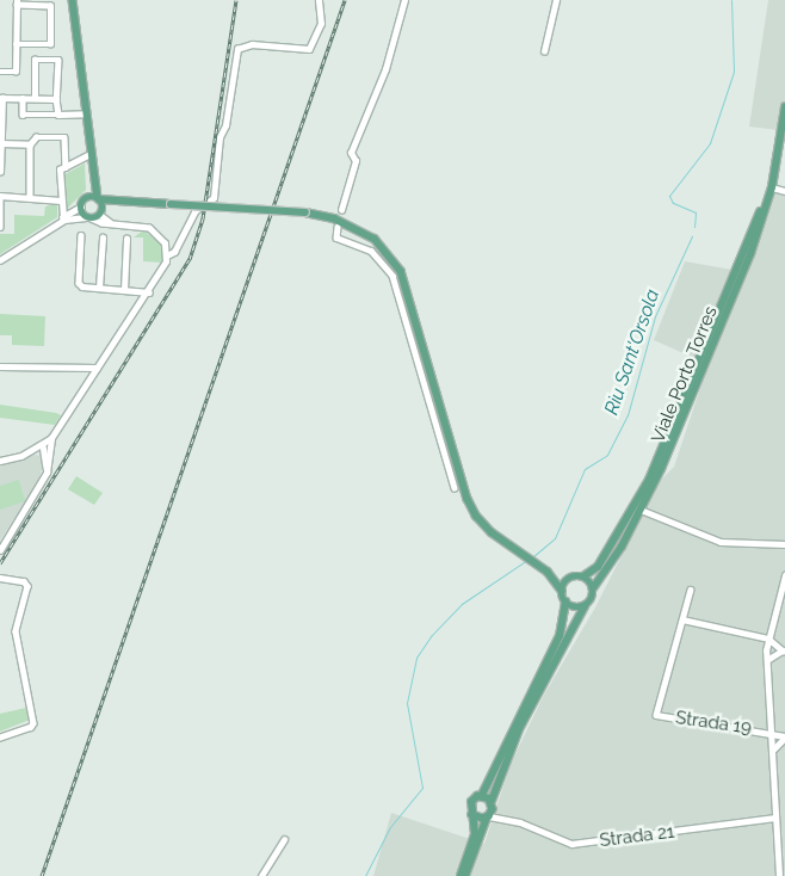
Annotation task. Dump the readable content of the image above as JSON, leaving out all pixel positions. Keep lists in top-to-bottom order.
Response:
{
  "streets": {
    "main road": ["Viale Porto Torres"],
    "street": ["Strada 19", "Strada 21"]
  },
  "water": ["Riu Sant'Orsola"]
}
